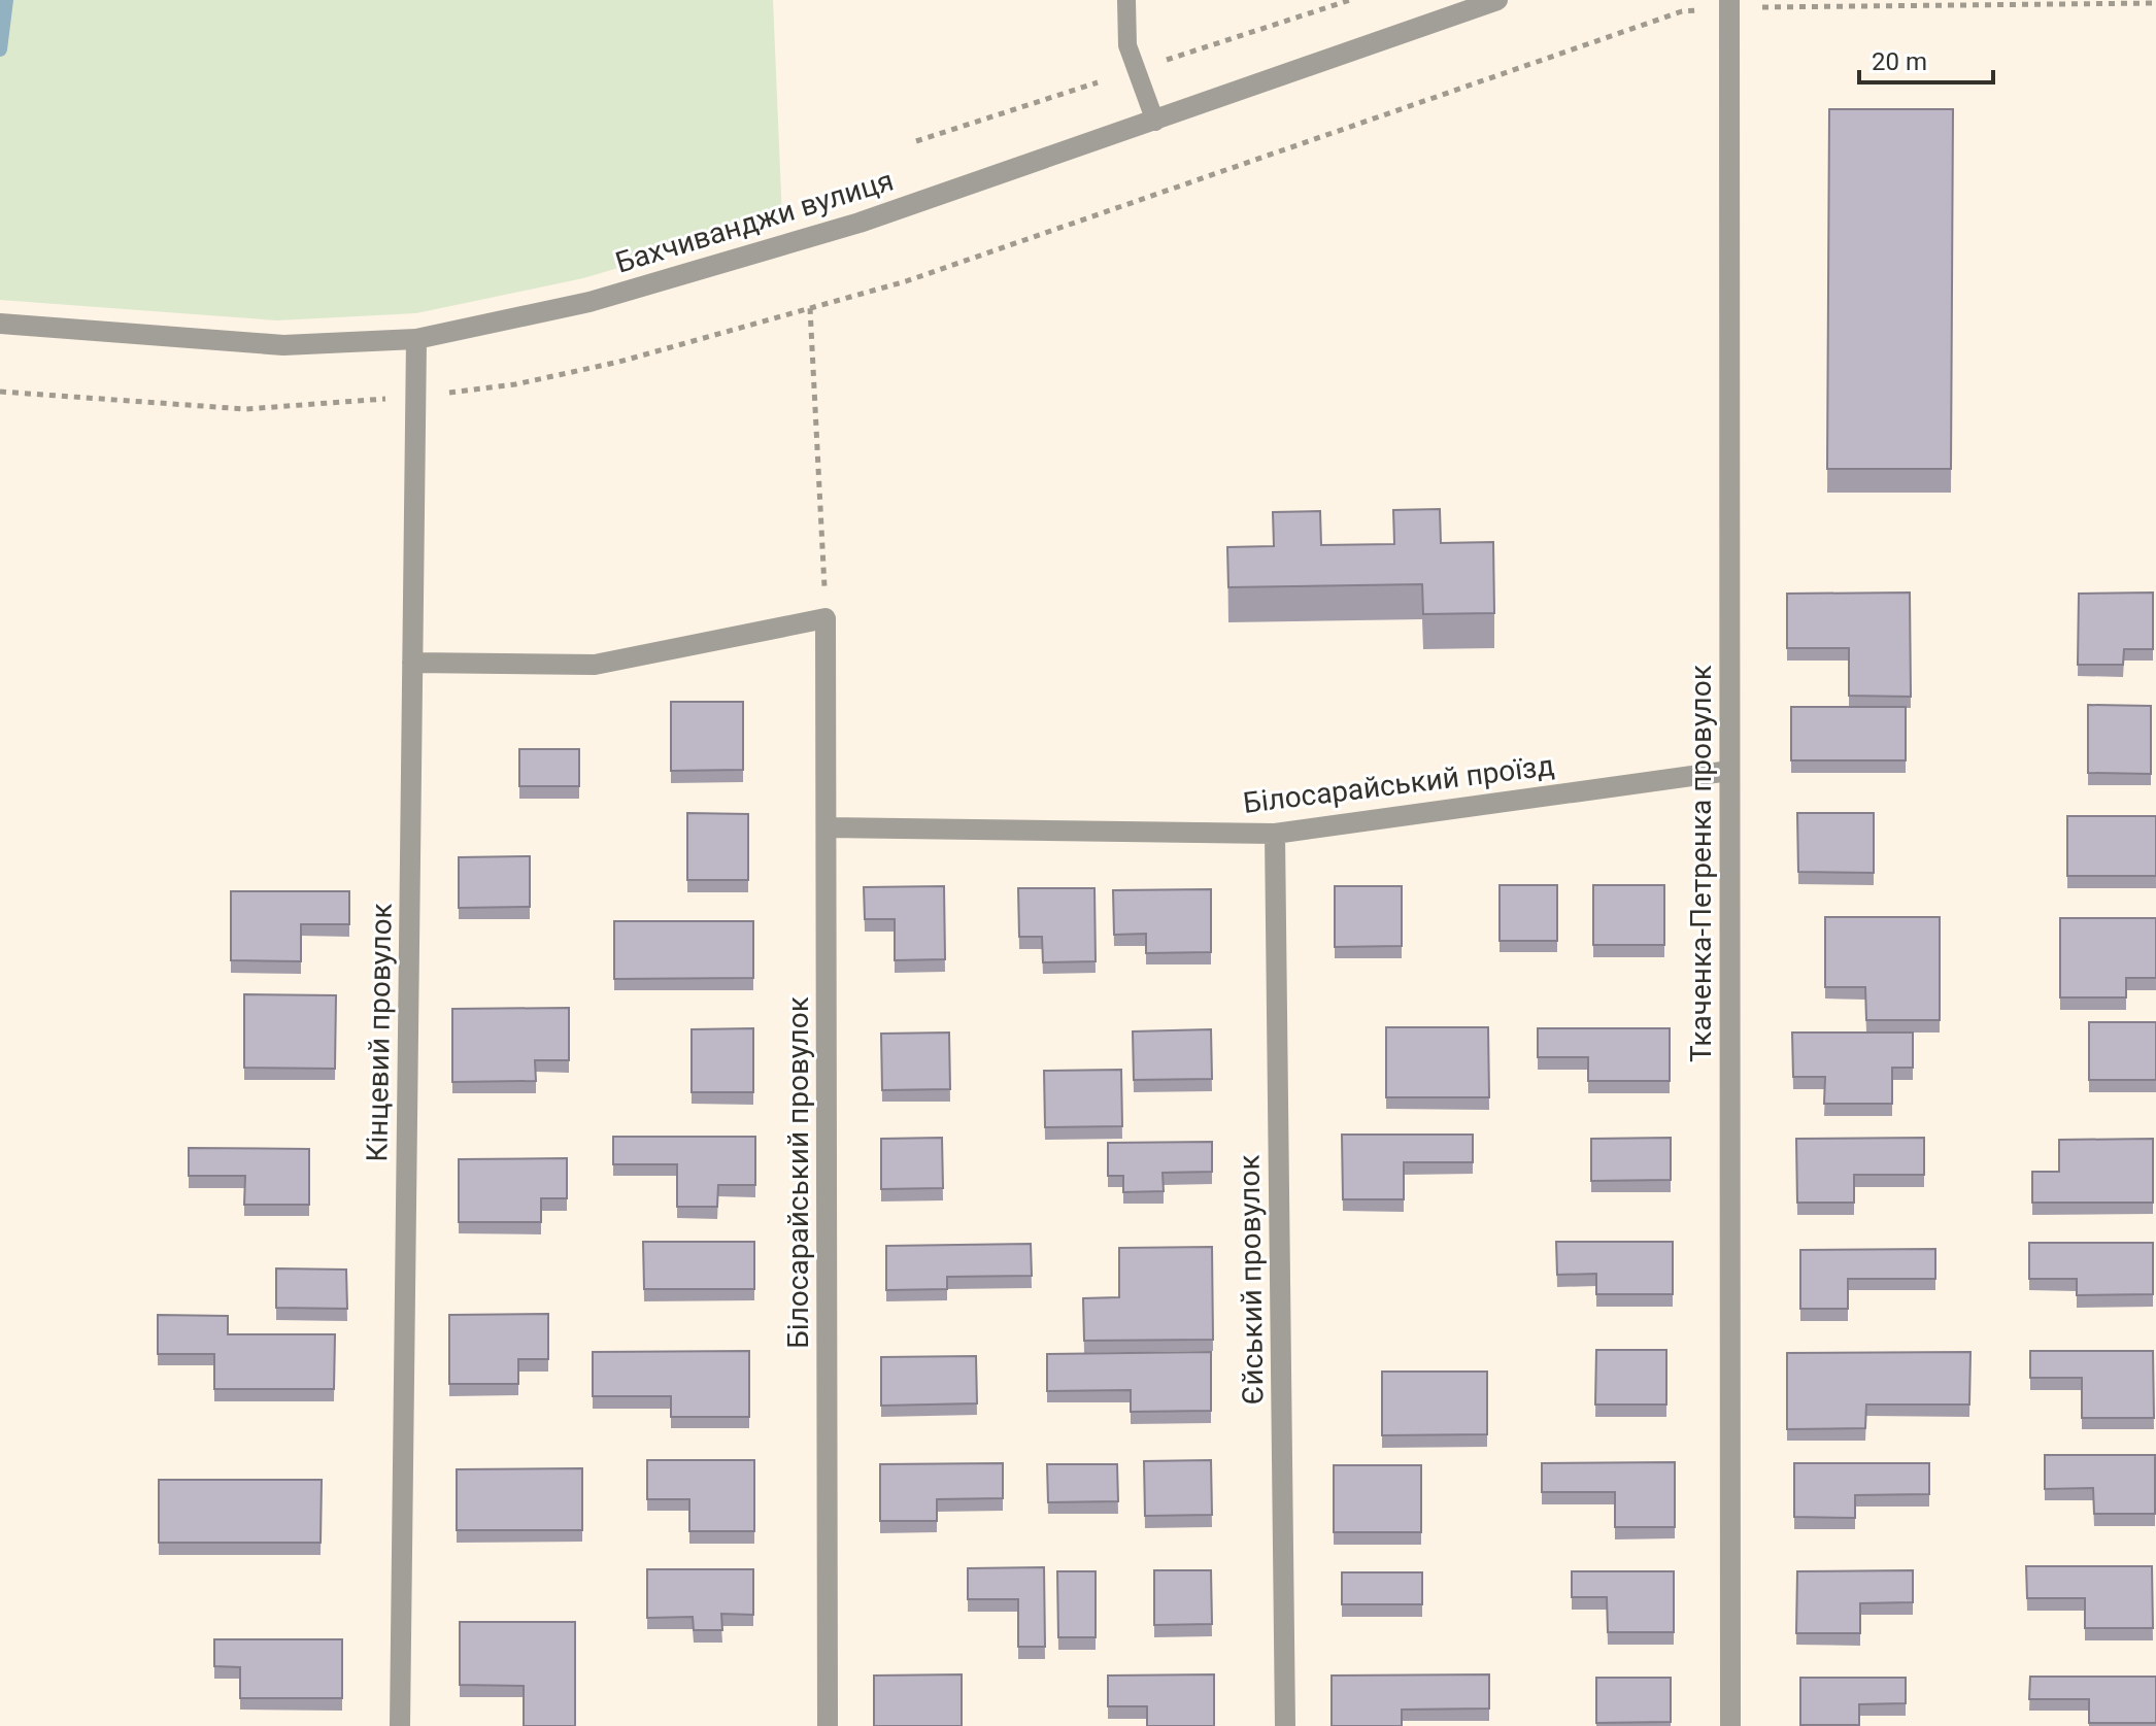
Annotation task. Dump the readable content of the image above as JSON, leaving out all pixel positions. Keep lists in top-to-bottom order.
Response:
{
  "streets": {
    "street": [
      "Бахчиванджи вулиця",
      "Білосарайський проїзд",
      "Ткаченка-Петренка провулок",
      "Кінцевий провулок",
      "Білосарайський провулок",
      "Єйський провулок"
    ]
  },
  "crossings": [
    ["Бахчиванджи вулиця", "Кінцевий провулок"],
    ["Білосарайський проїзд", "Ткаченка-Петренка провулок"],
    ["Білосарайський проїзд", "Білосарайський провулок"],
    ["Білосарайський проїзд", "Єйський провулок"]
  ],
  "scale_bar": "20 m"
}
